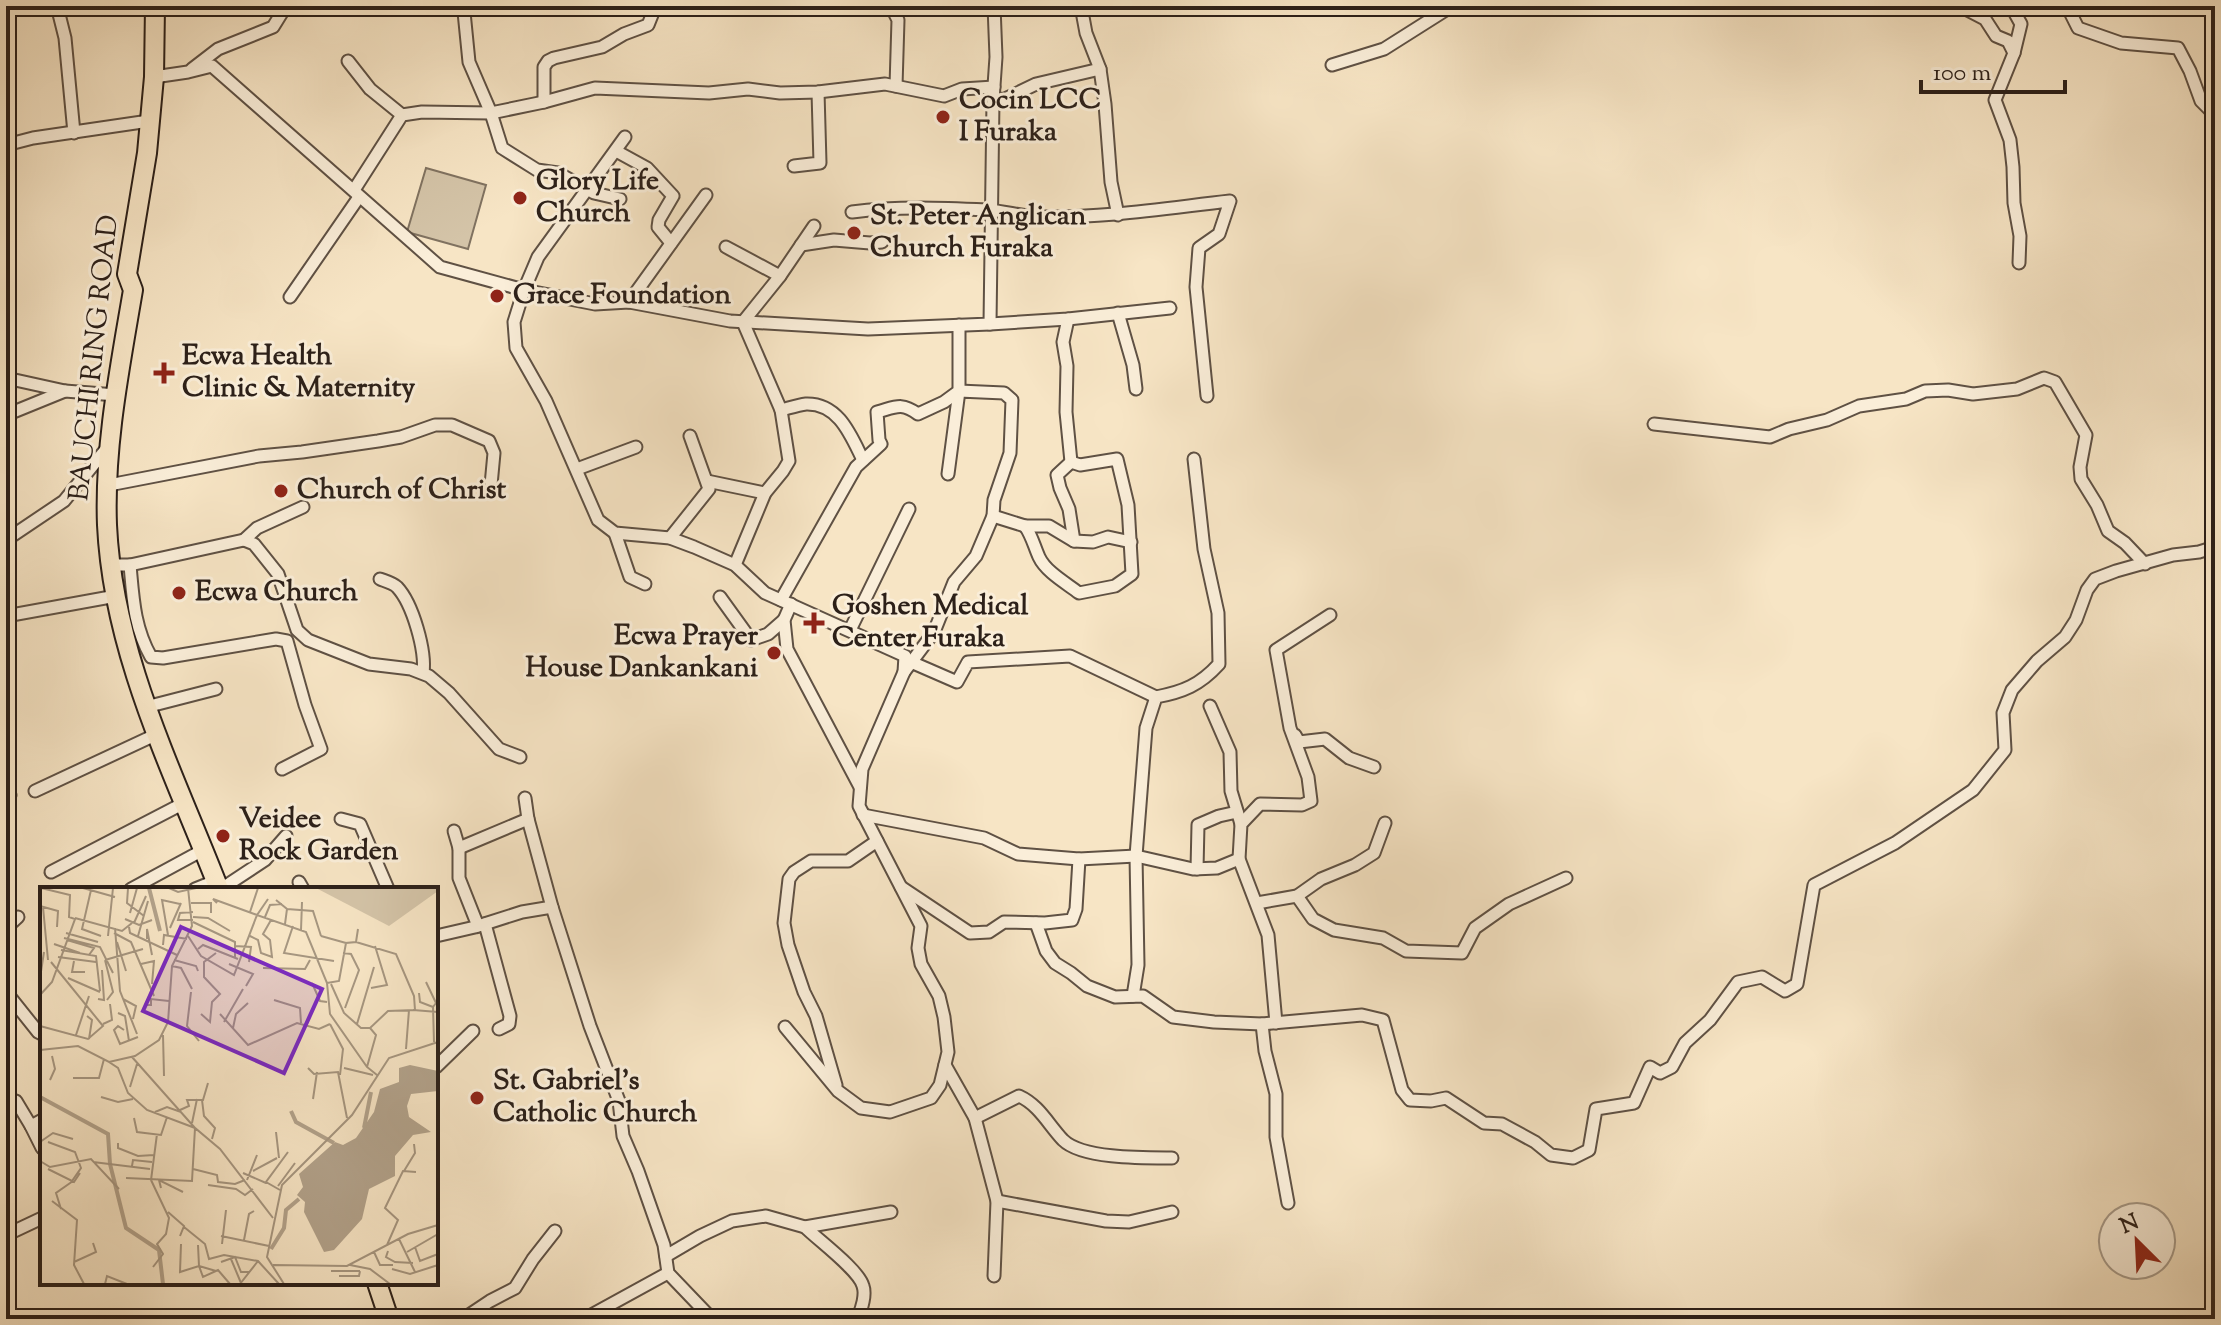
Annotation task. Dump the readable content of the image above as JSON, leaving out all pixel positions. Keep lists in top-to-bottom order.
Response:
{
  "streets": {
    "main road": ["BAUCHI RING ROAD"]
  },
  "places": {
    "other": [
      "Cocin LCC I Furaka",
      "Glory Life Church",
      "St. Peter Anglican Church Furaka",
      "Grace Foundation",
      "Church of Christ",
      "Ecwa Church",
      "Ecwa Prayer House Dankankani",
      "Veidee Rock Garden",
      "St. Gabriel's Catholic Church"
    ],
    "health": ["Ecwa Health Clinic & Maternity", "Goshen Medical Center Furaka"]
  },
  "scale_bar": "100 m",
  "north": "top left"
}
